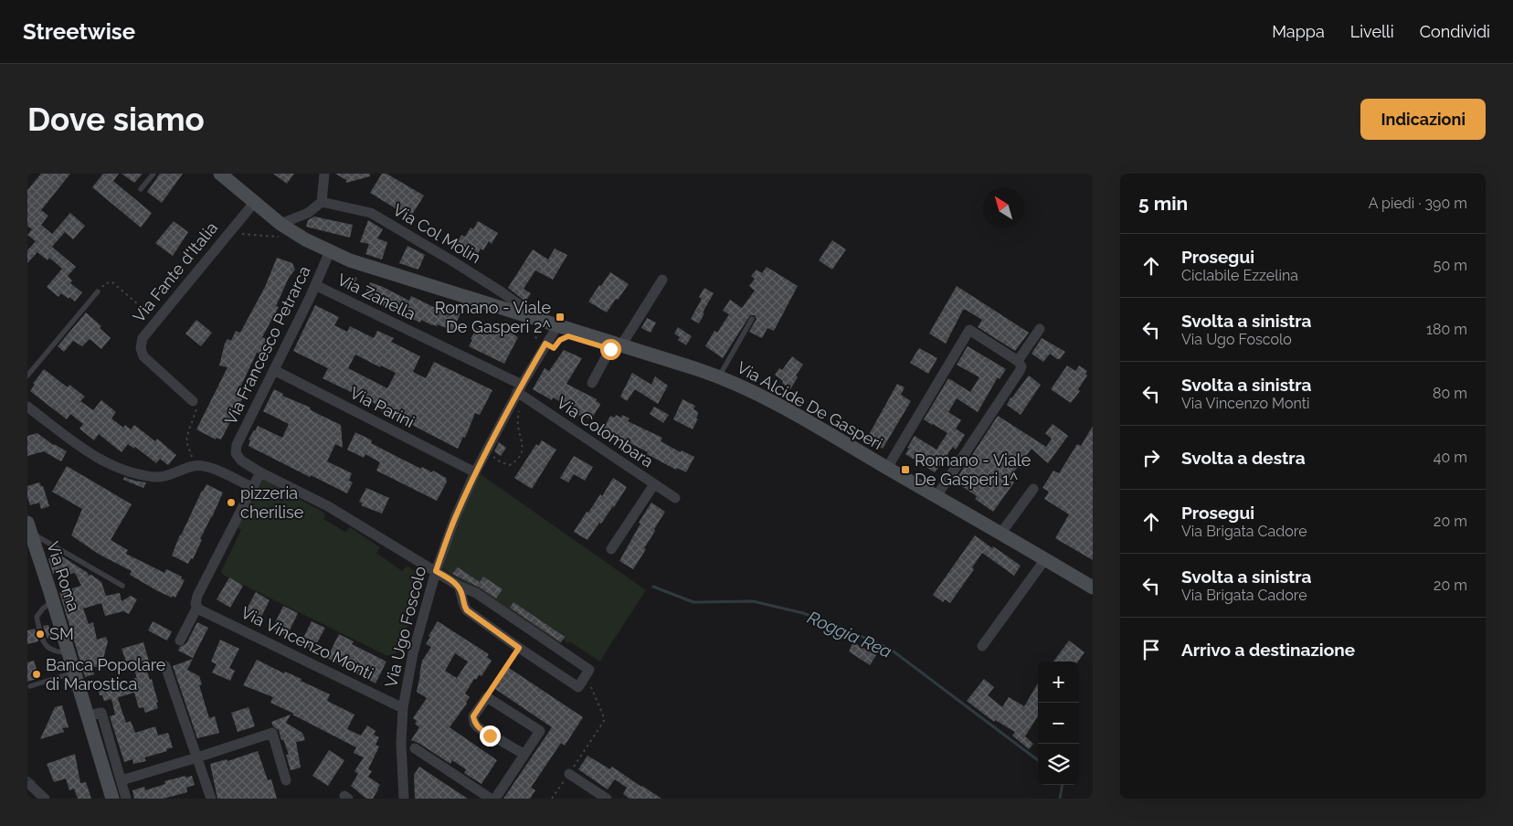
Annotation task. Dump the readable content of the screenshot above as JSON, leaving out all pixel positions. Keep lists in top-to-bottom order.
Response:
{
  "streets": {
    "main road": ["Via Alcide De Gasperi", "Via Roma"],
    "street": [
      "Via Col Molin",
      "Via Fante d'Italia",
      "Via Zanella",
      "Via Francesco Petrarca",
      "Via Parini",
      "Via Colombara",
      "Via Ugo Foscolo",
      "Via Vincenzo Monti"
    ]
  },
  "crossings": [
    ["Via Col Molin", "Via Alcide De Gasperi"],
    ["Via Fante d'Italia", "Via Alcide De Gasperi"],
    ["Via Zanella", "Via Francesco Petrarca"],
    ["Via Zanella", "Via Colombara"],
    ["Via Zanella", "Via Ugo Foscolo"],
    ["Via Francesco Petrarca", "Via Alcide De Gasperi"],
    ["Via Francesco Petrarca", "Via Parini"],
    ["Via Alcide De Gasperi", "Via Ugo Foscolo"],
    ["Via Parini", "Via Ugo Foscolo"],
    ["Via Colombara", "Via Ugo Foscolo"],
    ["Via Ugo Foscolo", "Via Vincenzo Monti"]
  ],
  "water": ["Roggia Rea"],
  "places": {
    "transit": ["Romano - Viale De Gasperi 2^", "Romano - Viale De Gasperi 1^"],
    "other": ["pizzeria cherilise", "SM", "Banca Popolare di Marostica"]
  },
  "north": "top left",
  "page": {
    "header": "Streetwise",
    "nav": ["Mappa", "Livelli", "Condividi"],
    "buttons": "Indicazioni",
    "title": "Dove siamo",
    "heading": ["5 min", "A piedi · 390 m"],
    "list": [
      ["Prosegui", "Ciclabile Ezzelina", "50 m"],
      ["Svolta a sinistra", "Via Ugo Foscolo", "180 m"],
      ["Svolta a sinistra", "Via Vincenzo Monti", "80 m"],
      ["Svolta a destra", "40 m"],
      ["Prosegui", "Via Brigata Cadore", "20 m"],
      ["Svolta a sinistra", "Via Brigata Cadore", "20 m"],
      "Arrivo a destinazione"
    ],
    "map_buttons": ["+", "−"]
  }
}
